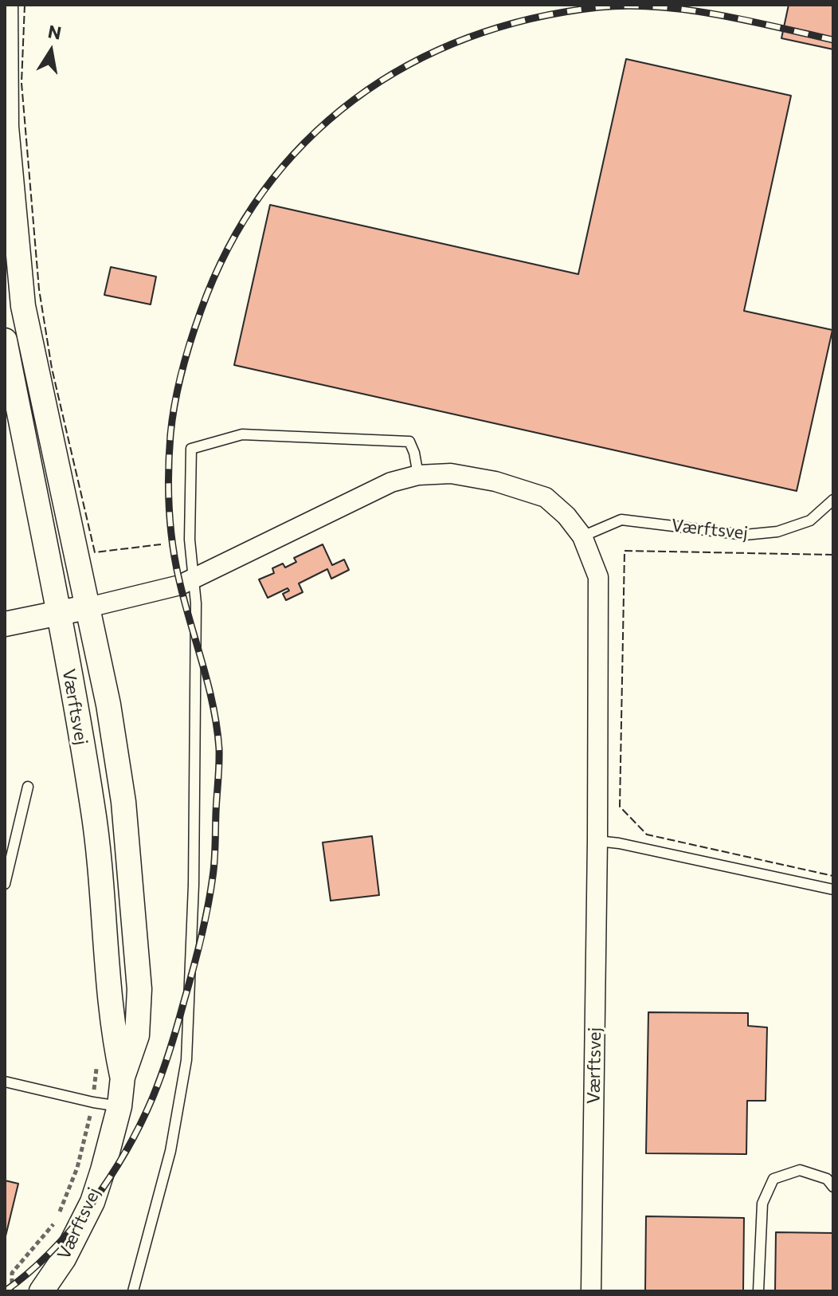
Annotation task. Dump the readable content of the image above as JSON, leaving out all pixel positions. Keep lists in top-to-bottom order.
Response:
{
  "streets": {
    "street": ["Værftsvej"]
  },
  "north": "top"
}
